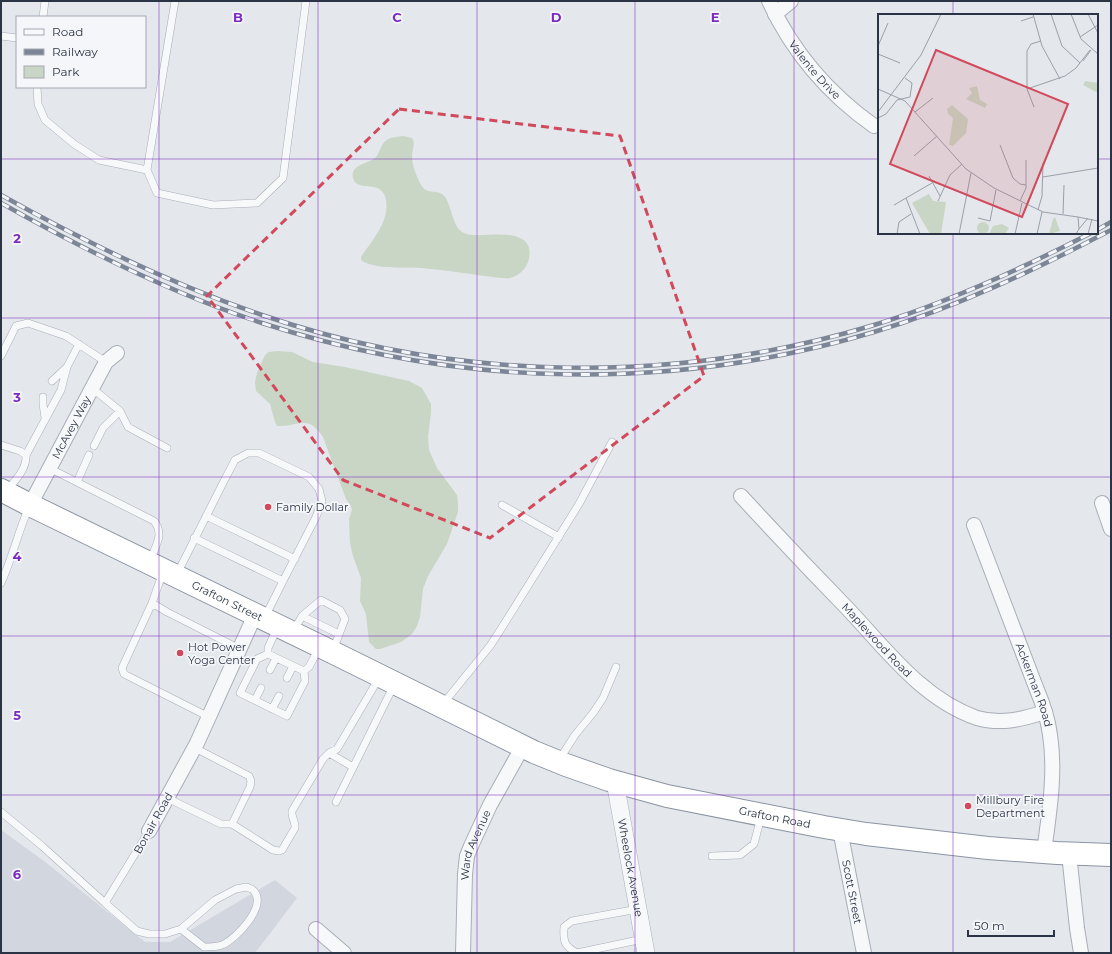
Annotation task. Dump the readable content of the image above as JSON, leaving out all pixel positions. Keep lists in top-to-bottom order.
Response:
{
  "streets": {
    "highway": ["Grafton Street", "Grafton Road"],
    "street": [
      "Valente Drive",
      "McAvey Way",
      "Maplewood Road",
      "Ackerman Road",
      "Bonair Road",
      "Ward Avenue",
      "Wheelock Avenue",
      "Scott Street"
    ]
  },
  "crossings": [
    ["McAvey Way", "Grafton Street"],
    ["Grafton Street", "Grafton Road"],
    ["Grafton Street", "Bonair Road"],
    ["Maplewood Road", "Ackerman Road"],
    ["Ackerman Road", "Grafton Road"],
    ["Grafton Road", "Ward Avenue"],
    ["Grafton Road", "Wheelock Avenue"],
    ["Grafton Road", "Scott Street"]
  ],
  "places": ["Family Dollar", "Hot Power Yoga Center", "Millbury Fire Department"],
  "legend": ["Road", "Railway", "Park"],
  "scale_bar": "50 m",
  "grid": {
    "columns": [
      "B",
      "C",
      "D",
      "E"
    ],
    "rows": [
      "2",
      "3",
      "4",
      "5",
      "6"
    ]
  }
}
